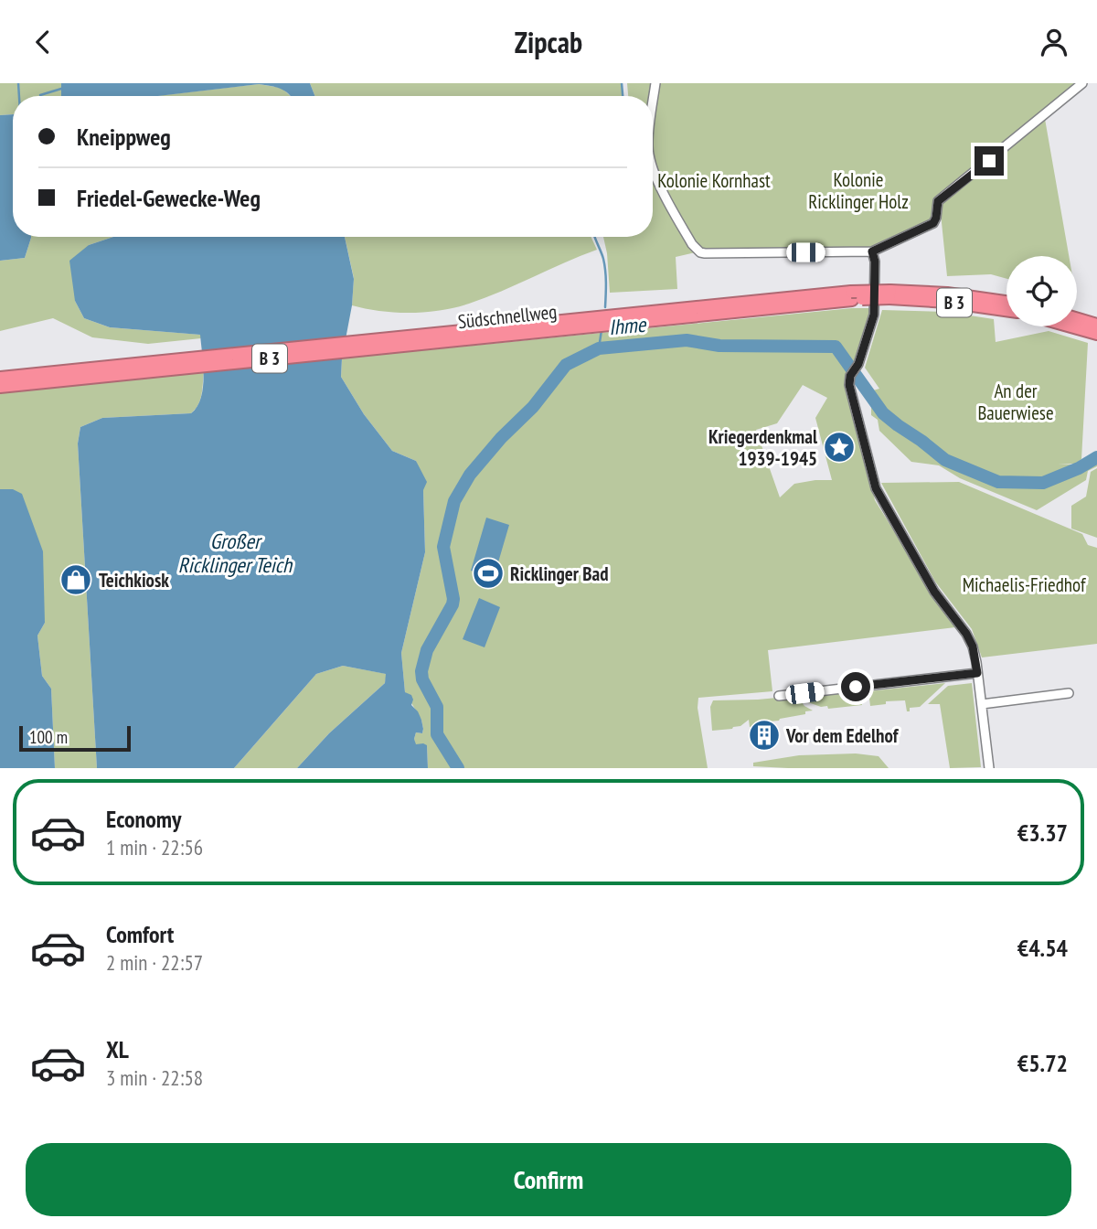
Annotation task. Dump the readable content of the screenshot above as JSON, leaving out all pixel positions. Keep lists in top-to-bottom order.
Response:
{
  "streets": {
    "highway": ["B 3", "Südschnellweg"]
  },
  "water": ["Ihme", "Großer Ricklinger Teich"],
  "parks": [
    "Kolonie Ricklinger Holz",
    "Kolonie Kornhast",
    "An der Bauerwiese",
    "Michaelis-Friedhof"
  ],
  "places": {
    "place": ["Kriegerdenkmal 1939-1945"],
    "sports": ["Ricklinger Bad"],
    "shop": ["Teichkiosk"],
    "building": ["Vor dem Edelhof"]
  },
  "scale_bar": "100 m",
  "page": {
    "header": "Zipcab",
    "banner": ["Kneippweg", "Friedel-Gewecke-Weg"],
    "scale": "100 m",
    "list": [
      {
        "name": "Economy",
        "note": "1 min · 22:56",
        "value": "€3.37"
      },
      {
        "name": "Comfort",
        "note": "2 min · 22:57",
        "value": "€4.54"
      },
      {
        "name": "XL",
        "note": "3 min · 22:58",
        "value": "€5.72"
      }
    ],
    "buttons": "Confirm"
  }
}
